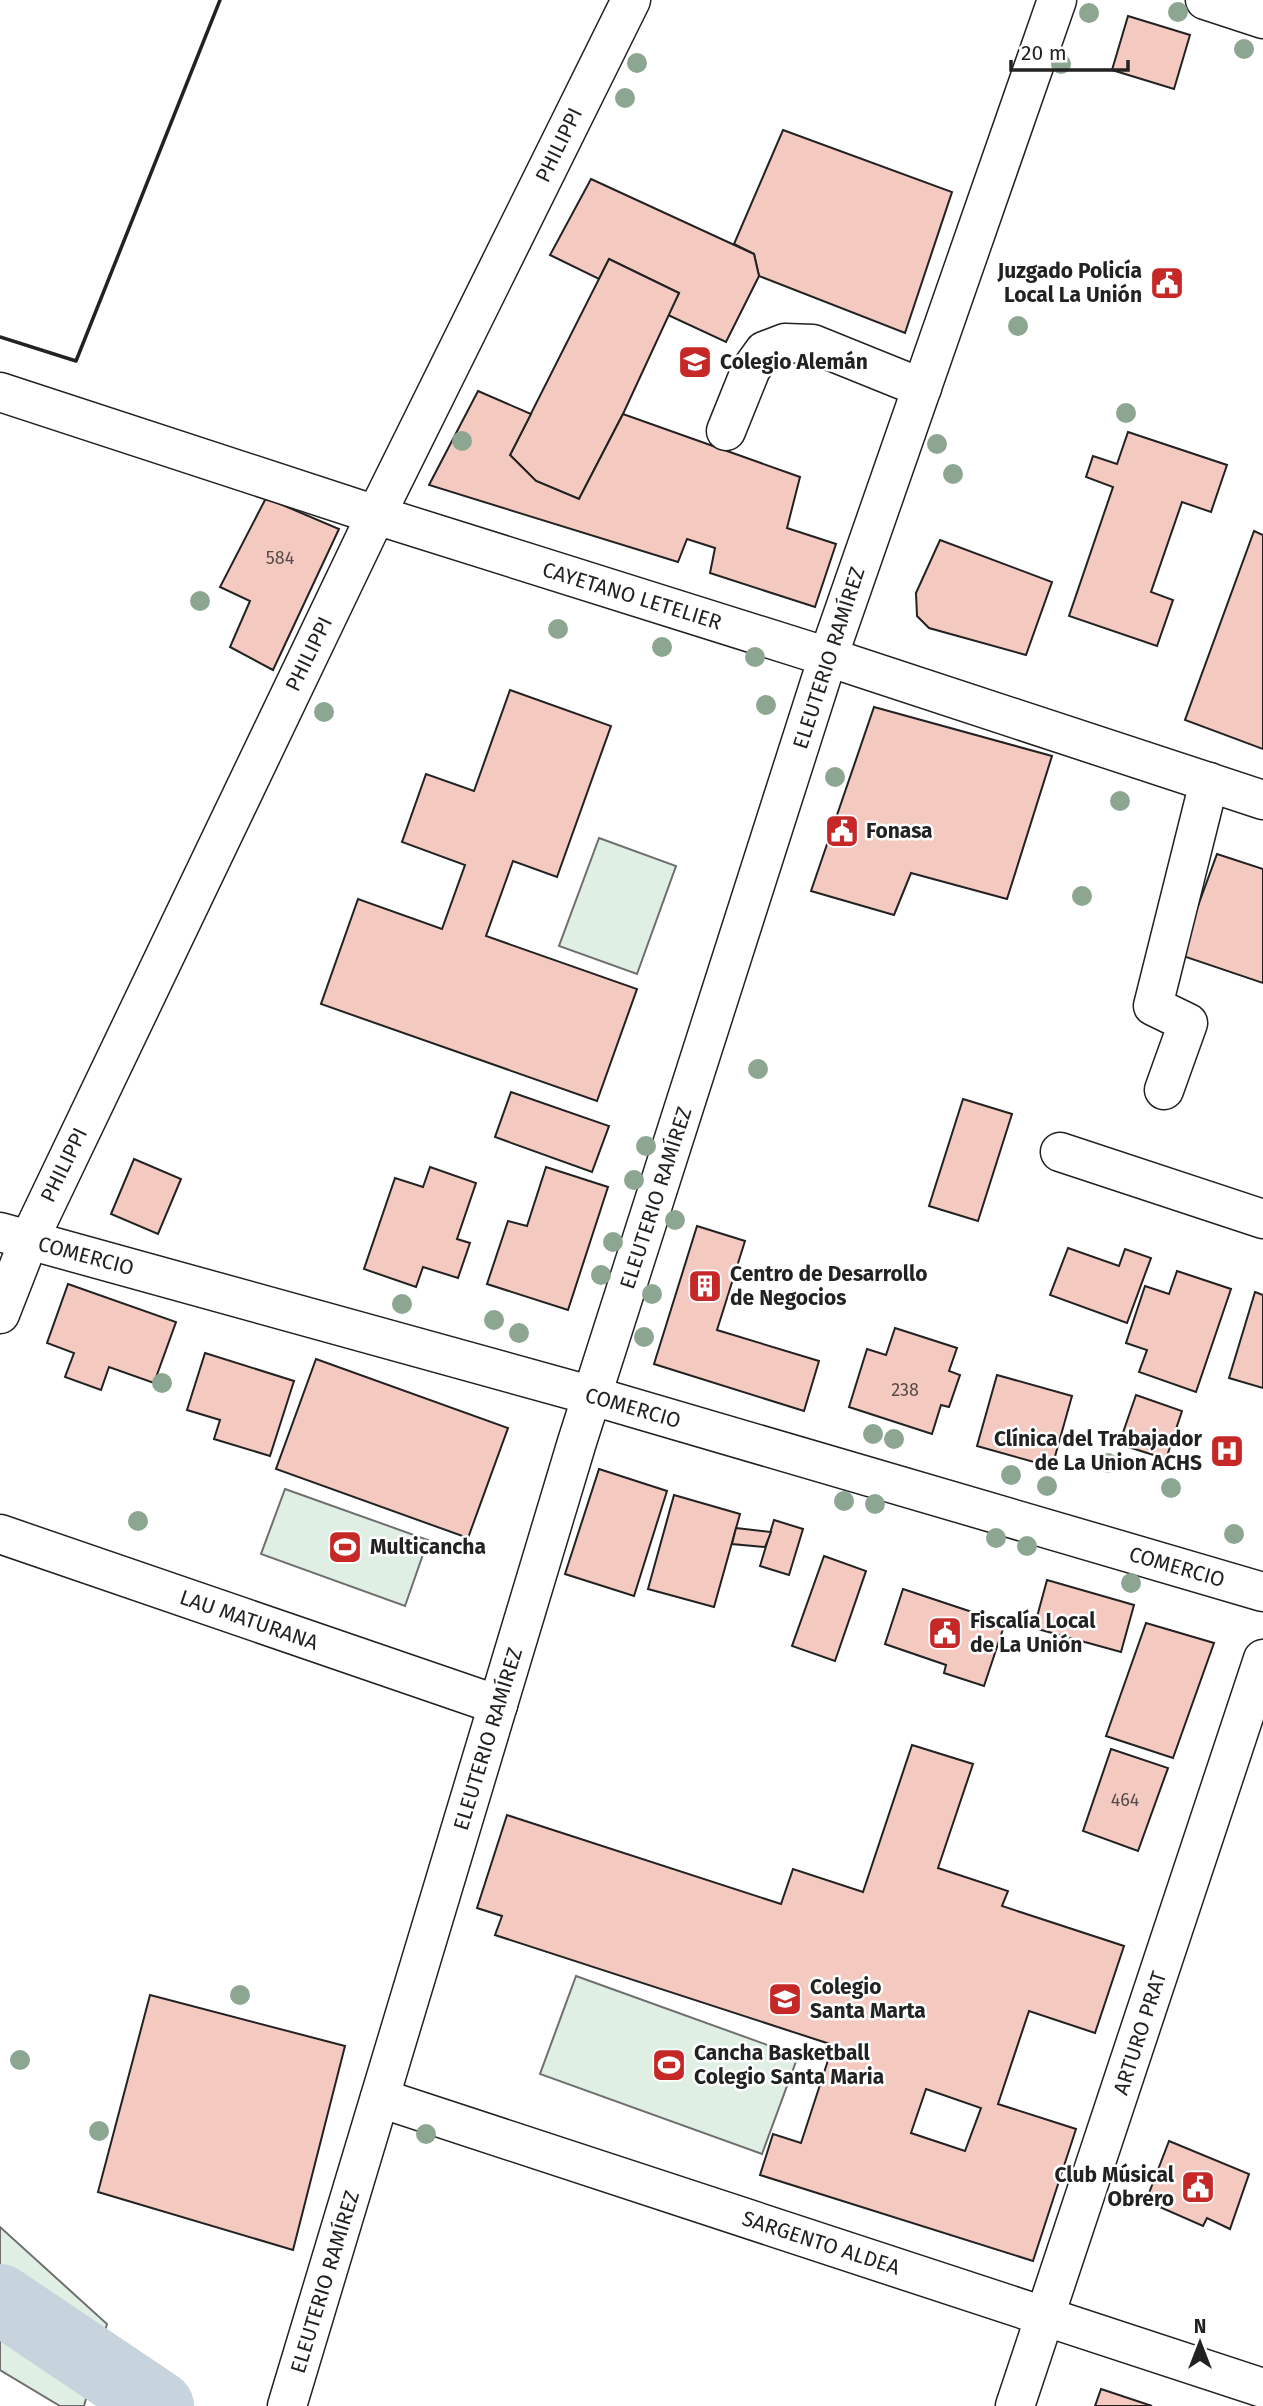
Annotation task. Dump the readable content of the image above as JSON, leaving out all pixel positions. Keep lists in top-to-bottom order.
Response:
{
  "streets": {
    "main road": [
      "PHILIPPI",
      "CAYETANO LETELIER",
      "ELEUTERIO RAMÍREZ",
      "COMERCIO",
      "LAU MATURANA",
      "ARTURO PRAT",
      "SARGENTO ALDEA"
    ]
  },
  "crossings": [
    ["PHILIPPI", "CAYETANO LETELIER"],
    ["PHILIPPI", "COMERCIO"],
    ["CAYETANO LETELIER", "ELEUTERIO RAMÍREZ"],
    ["ELEUTERIO RAMÍREZ", "COMERCIO"],
    ["ELEUTERIO RAMÍREZ", "LAU MATURANA"],
    ["ELEUTERIO RAMÍREZ", "SARGENTO ALDEA"],
    ["ARTURO PRAT", "SARGENTO ALDEA"]
  ],
  "places": {
    "public building": [
      "Juzgado Policía Local La Unión",
      "Fonasa",
      "Fiscalía Local de La Unión",
      "Club Músical Obrero"
    ],
    "school or university": ["Colegio Alemán", "Colegio Santa Marta"],
    "building": ["Centro de Desarrollo de Negocios"],
    "hospital": ["Clínica del Trabajador de La Union ACHS"],
    "sports": ["Multicancha", "Cancha Basketball Colegio Santa Maria"]
  },
  "house_numbers": ["584", "238", "464"],
  "scale_bar": "20 m",
  "north": "top"
}
